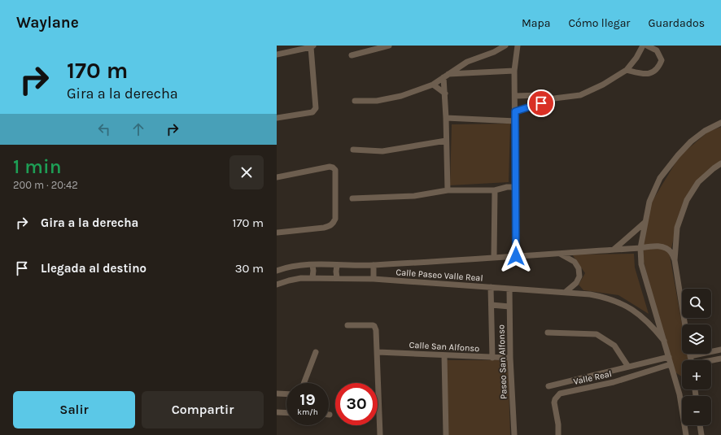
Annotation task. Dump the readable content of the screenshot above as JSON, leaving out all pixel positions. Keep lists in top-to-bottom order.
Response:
{
  "streets": {
    "street": [
      "Calle Paseo Valle Real",
      "Calle San Alfonso",
      "Paseo San Alfonso",
      "Valle Real"
    ]
  },
  "crossings": [
    ["Calle Paseo Valle Real", "Paseo San Alfonso"],
    ["Calle San Alfonso", "Paseo San Alfonso"]
  ],
  "page": {
    "header": "Waylane",
    "nav": ["Mapa", "Cómo llegar", "Guardados"],
    "turn": ["170 m", "Gira a la derecha"],
    "heading": ["1 min", "200 m · 20:42"],
    "list": [
      {
        "name": "Gira a la derecha",
        "value": "170 m"
      },
      {
        "name": "Llegada al destino",
        "value": "30 m"
      }
    ],
    "map_buttons": ["+", "−"],
    "speed": "19 km/h",
    "limit": "30",
    "buttons": ["Salir", "Compartir"]
  }
}
